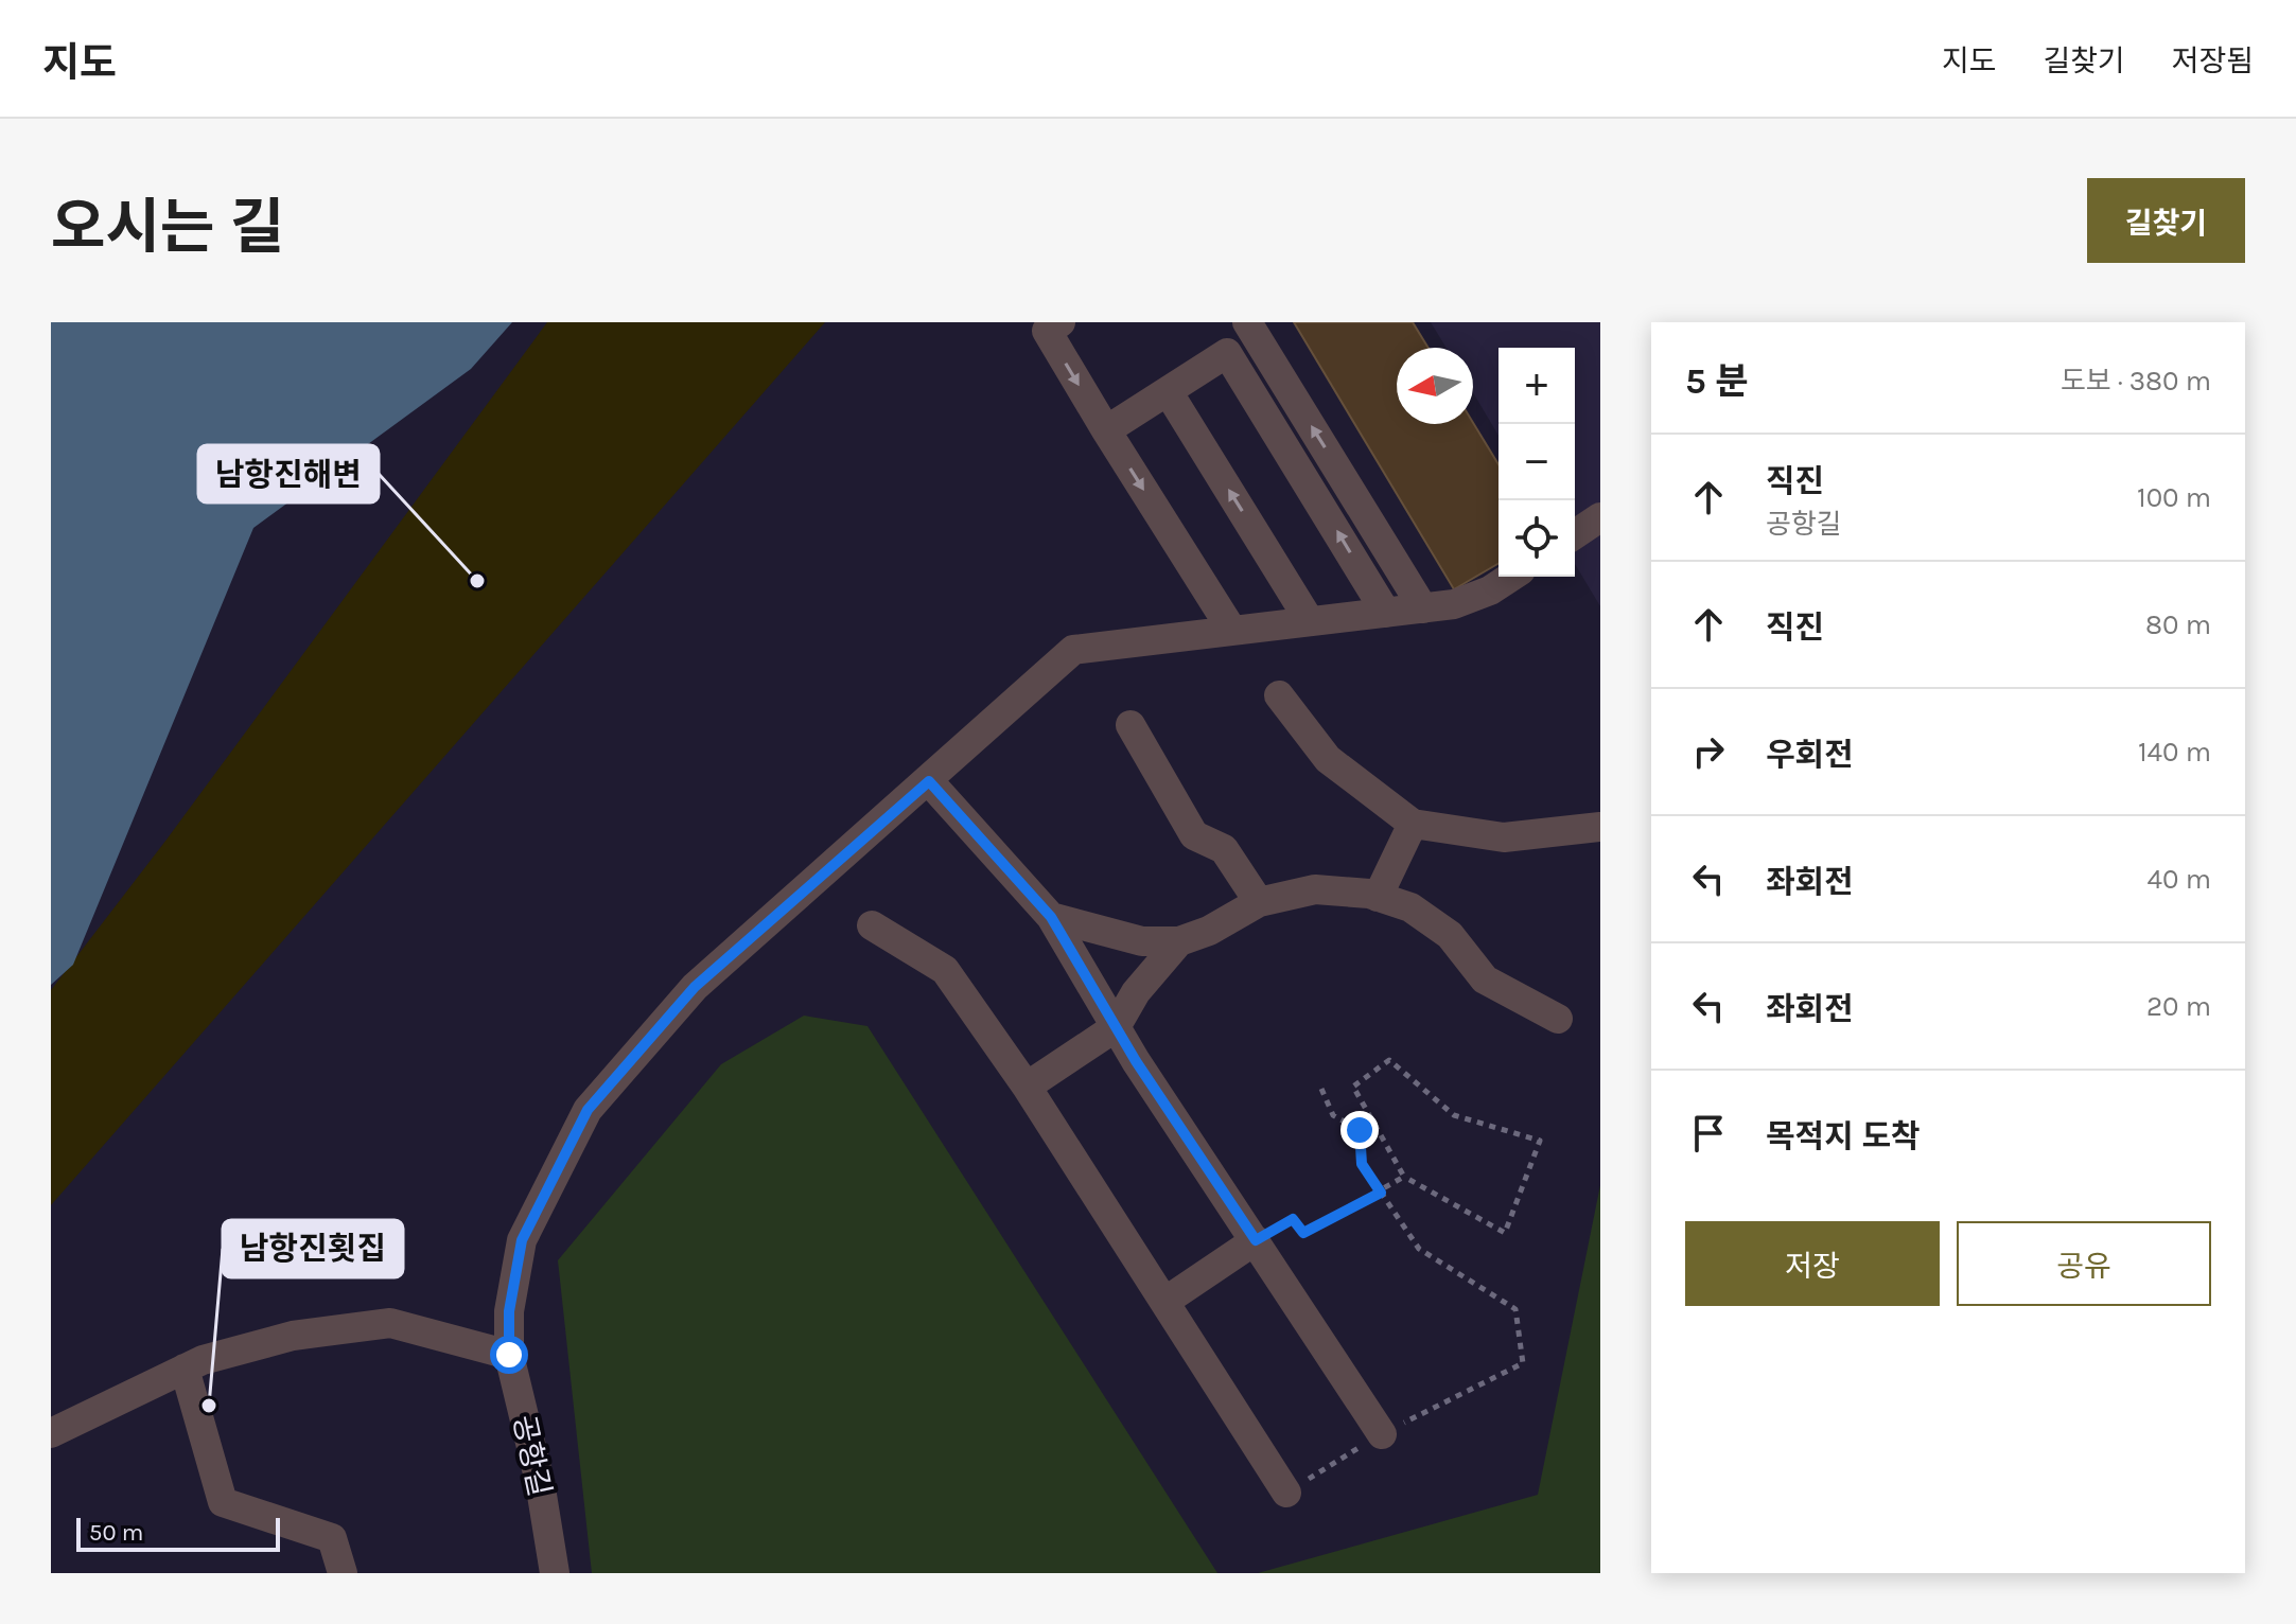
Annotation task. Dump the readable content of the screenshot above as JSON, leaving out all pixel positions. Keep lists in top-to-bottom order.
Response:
{
  "streets": {
    "street": ["공항길"]
  },
  "places": ["남항진해변", "남항진횟집"],
  "scale_bar": "50 m",
  "north": "left",
  "page": {
    "header": "지도",
    "nav": ["지도", "길찾기", "저장됨"],
    "title": "오시는 길",
    "buttons": [
      "길찾기",
      ["저장", "공유"]
    ],
    "heading": ["5 분", "도보 · 380 m"],
    "map_buttons": ["+", "−"],
    "list": [
      ["직진", "공항길", "100 m"],
      ["직진", "80 m"],
      ["우회전", "140 m"],
      ["좌회전", "40 m"],
      ["좌회전", "20 m"],
      "목적지 도착"
    ],
    "scale": "50 m"
  }
}
